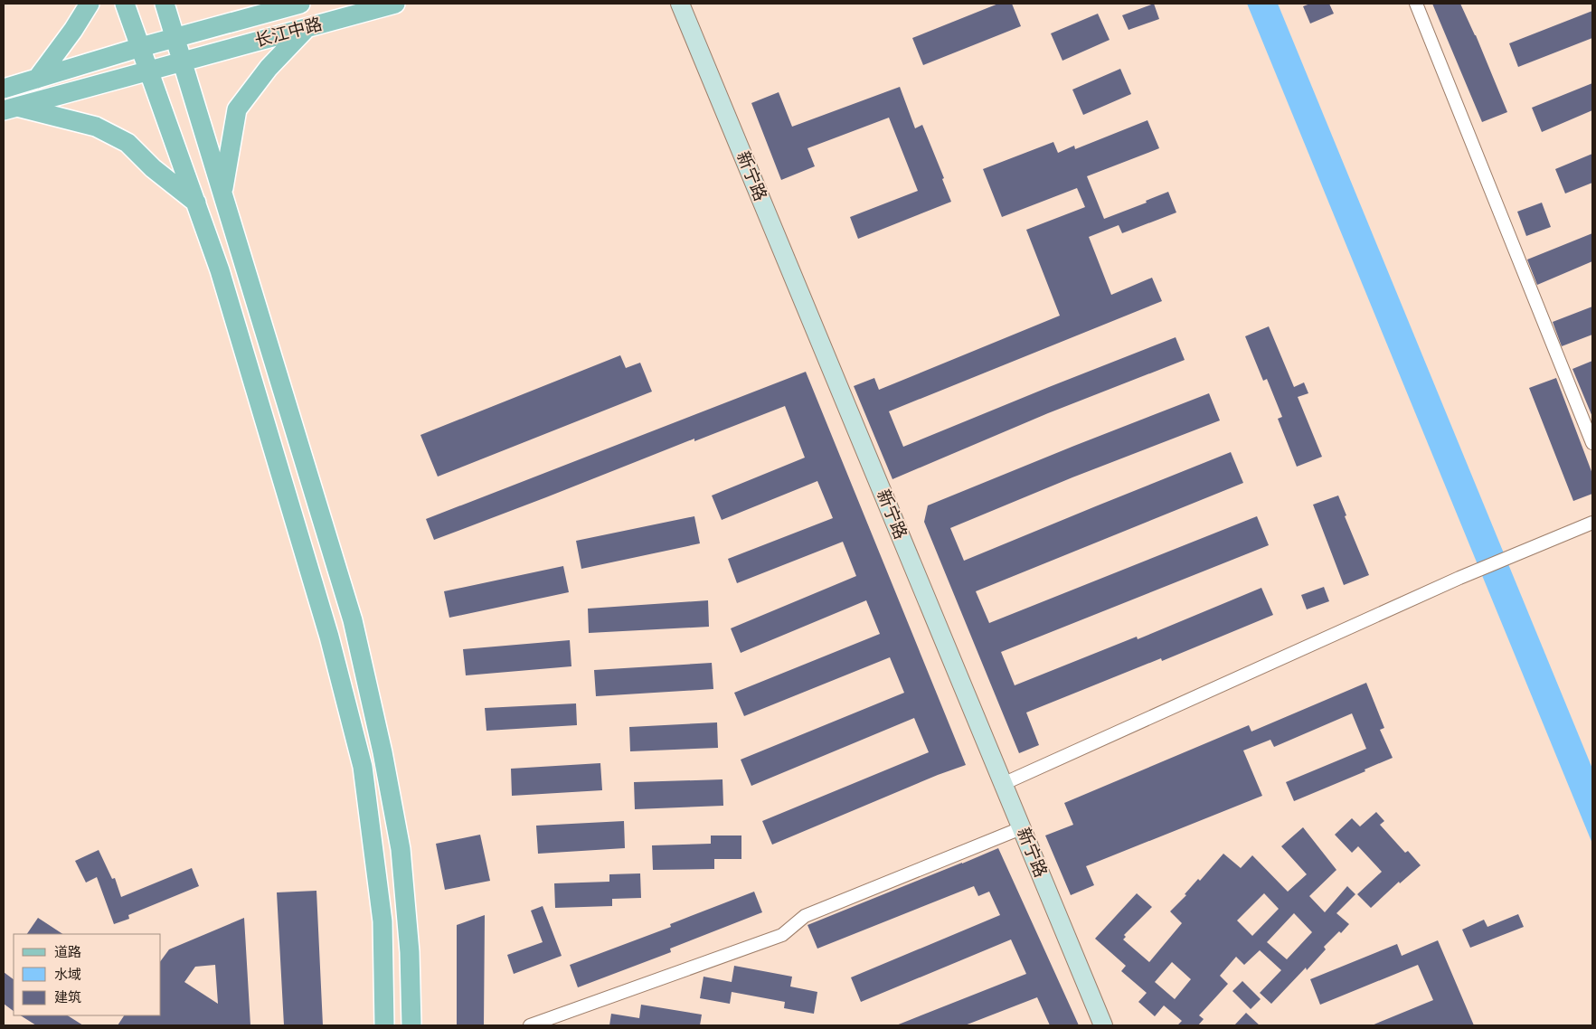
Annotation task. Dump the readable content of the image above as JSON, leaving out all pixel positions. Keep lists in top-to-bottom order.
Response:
{
  "streets": {
    "main road": ["长江中路"],
    "street": ["新宁路"]
  },
  "legend": ["道路", "水域", "建筑"]
}
